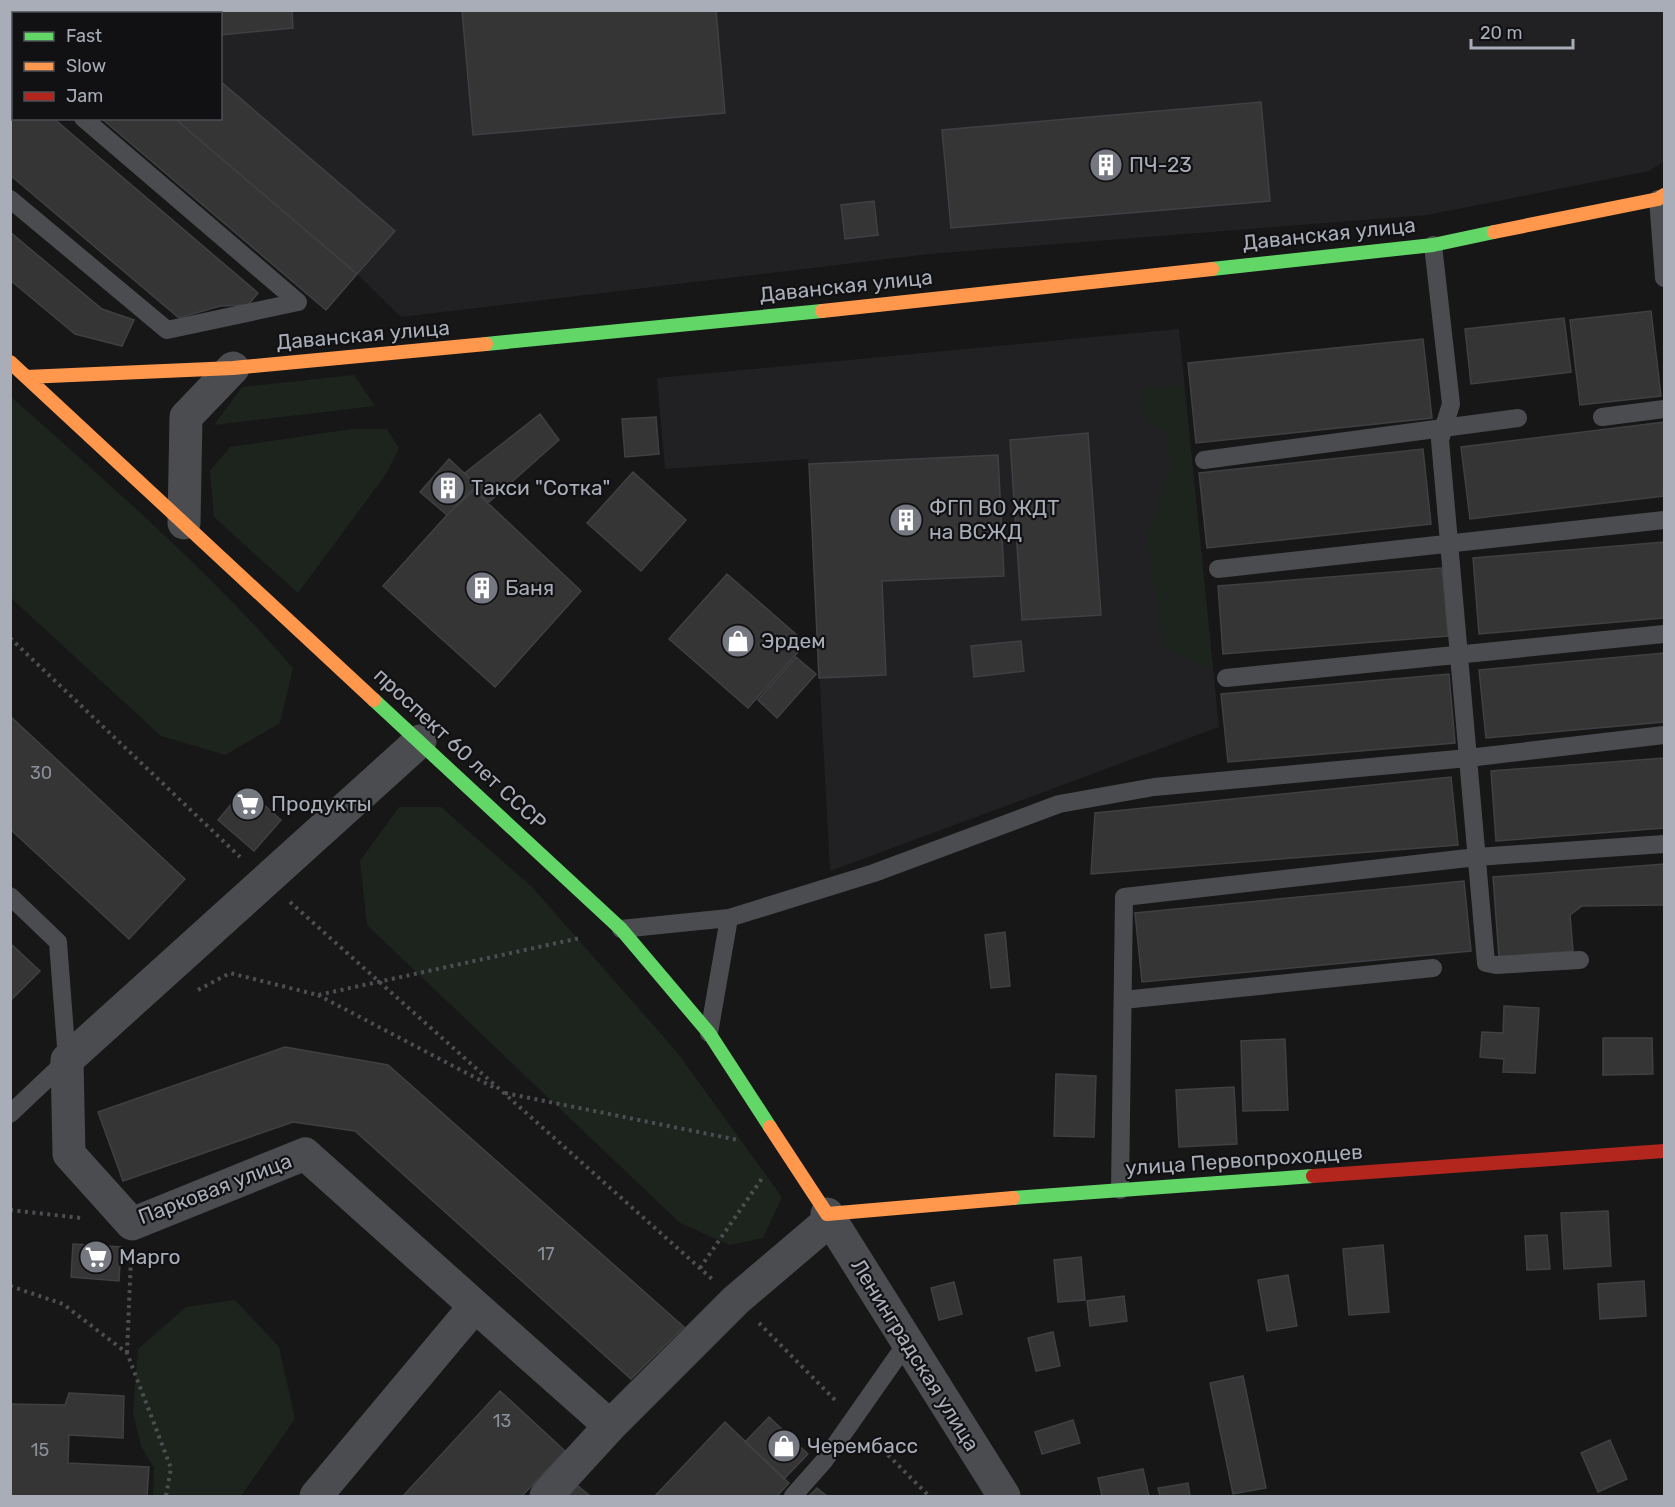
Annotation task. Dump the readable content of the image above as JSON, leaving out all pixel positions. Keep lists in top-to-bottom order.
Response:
{
  "streets": {
    "street": [
      "Даванская улица",
      "проспект 60 лет СССР",
      "улица Первопроходцев",
      "Парковая улица",
      "Ленинградская улица"
    ]
  },
  "crossings": [
    ["Даванская улица", "проспект 60 лет СССР"],
    ["проспект 60 лет СССР", "улица Первопроходцев"],
    ["проспект 60 лет СССР", "Ленинградская улица"],
    ["улица Первопроходцев", "Ленинградская улица"]
  ],
  "places": {
    "building": [
      "ПЧ-23",
      "Такси \"Сотка\"",
      "ФГП ВО ЖДТ на ВСЖД",
      "Баня"
    ],
    "shop": ["Эрдем", "Черембасс"],
    "supermarket": ["Продукты", "Марго"]
  },
  "house_numbers": [
    "30",
    "17",
    "13",
    "15"
  ],
  "legend": ["Fast", "Slow", "Jam"],
  "scale_bar": "20 m"
}
